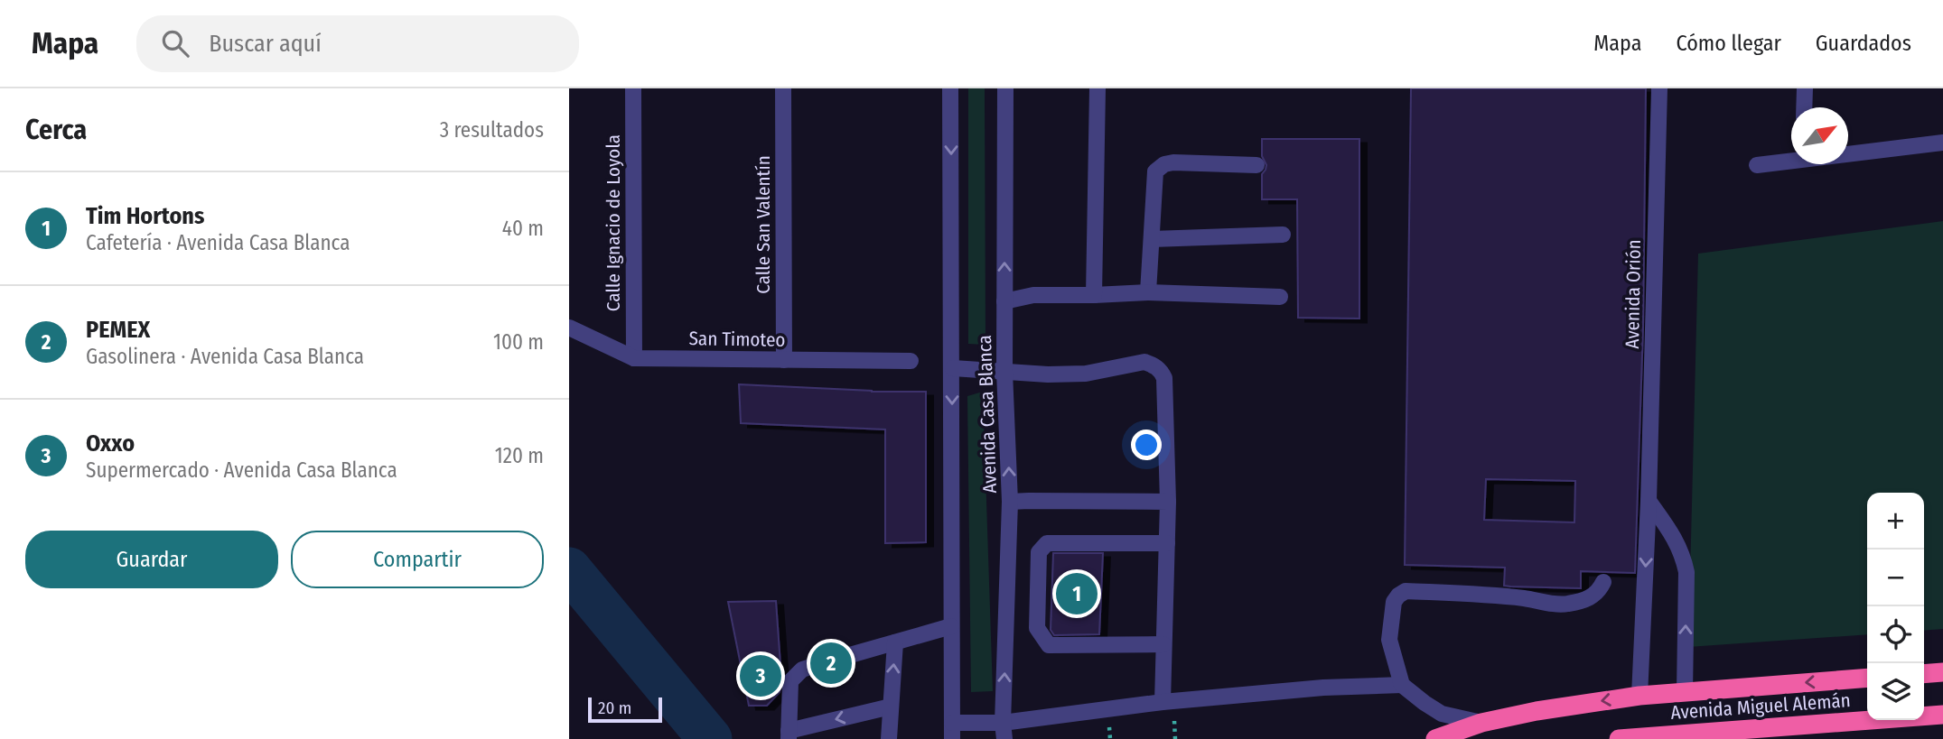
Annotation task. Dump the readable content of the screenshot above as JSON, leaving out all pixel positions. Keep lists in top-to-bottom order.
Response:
{
  "streets": {
    "highway": ["Avenida Miguel Alemán"],
    "street": [
      "Calle Ignacio de Loyola",
      "Calle San Valentín",
      "Avenida Orión",
      "San Timoteo",
      "Avenida Casa Blanca"
    ]
  },
  "crossings": [
    ["Calle Ignacio de Loyola", "San Timoteo"],
    ["Calle San Valentín", "San Timoteo"]
  ],
  "scale_bar": "20 m",
  "north": "top right",
  "page": {
    "header": "Mapa",
    "search": "Buscar aquí",
    "nav": ["Mapa", "Cómo llegar", "Guardados"],
    "heading": ["Cerca", "3 resultados"],
    "list": [
      {
        "mark": "1",
        "name": "Tim Hortons",
        "note": "Cafetería · Avenida Casa Blanca",
        "value": "40 m"
      },
      {
        "mark": "2",
        "name": "PEMEX",
        "note": "Gasolinera · Avenida Casa Blanca",
        "value": "100 m"
      },
      {
        "mark": "3",
        "name": "Oxxo",
        "note": "Supermercado · Avenida Casa Blanca",
        "value": "120 m"
      }
    ],
    "map_buttons": ["+", "−"],
    "buttons": ["Guardar", "Compartir"],
    "pins": ["1", "2", "3"],
    "scale": "20 m"
  }
}
